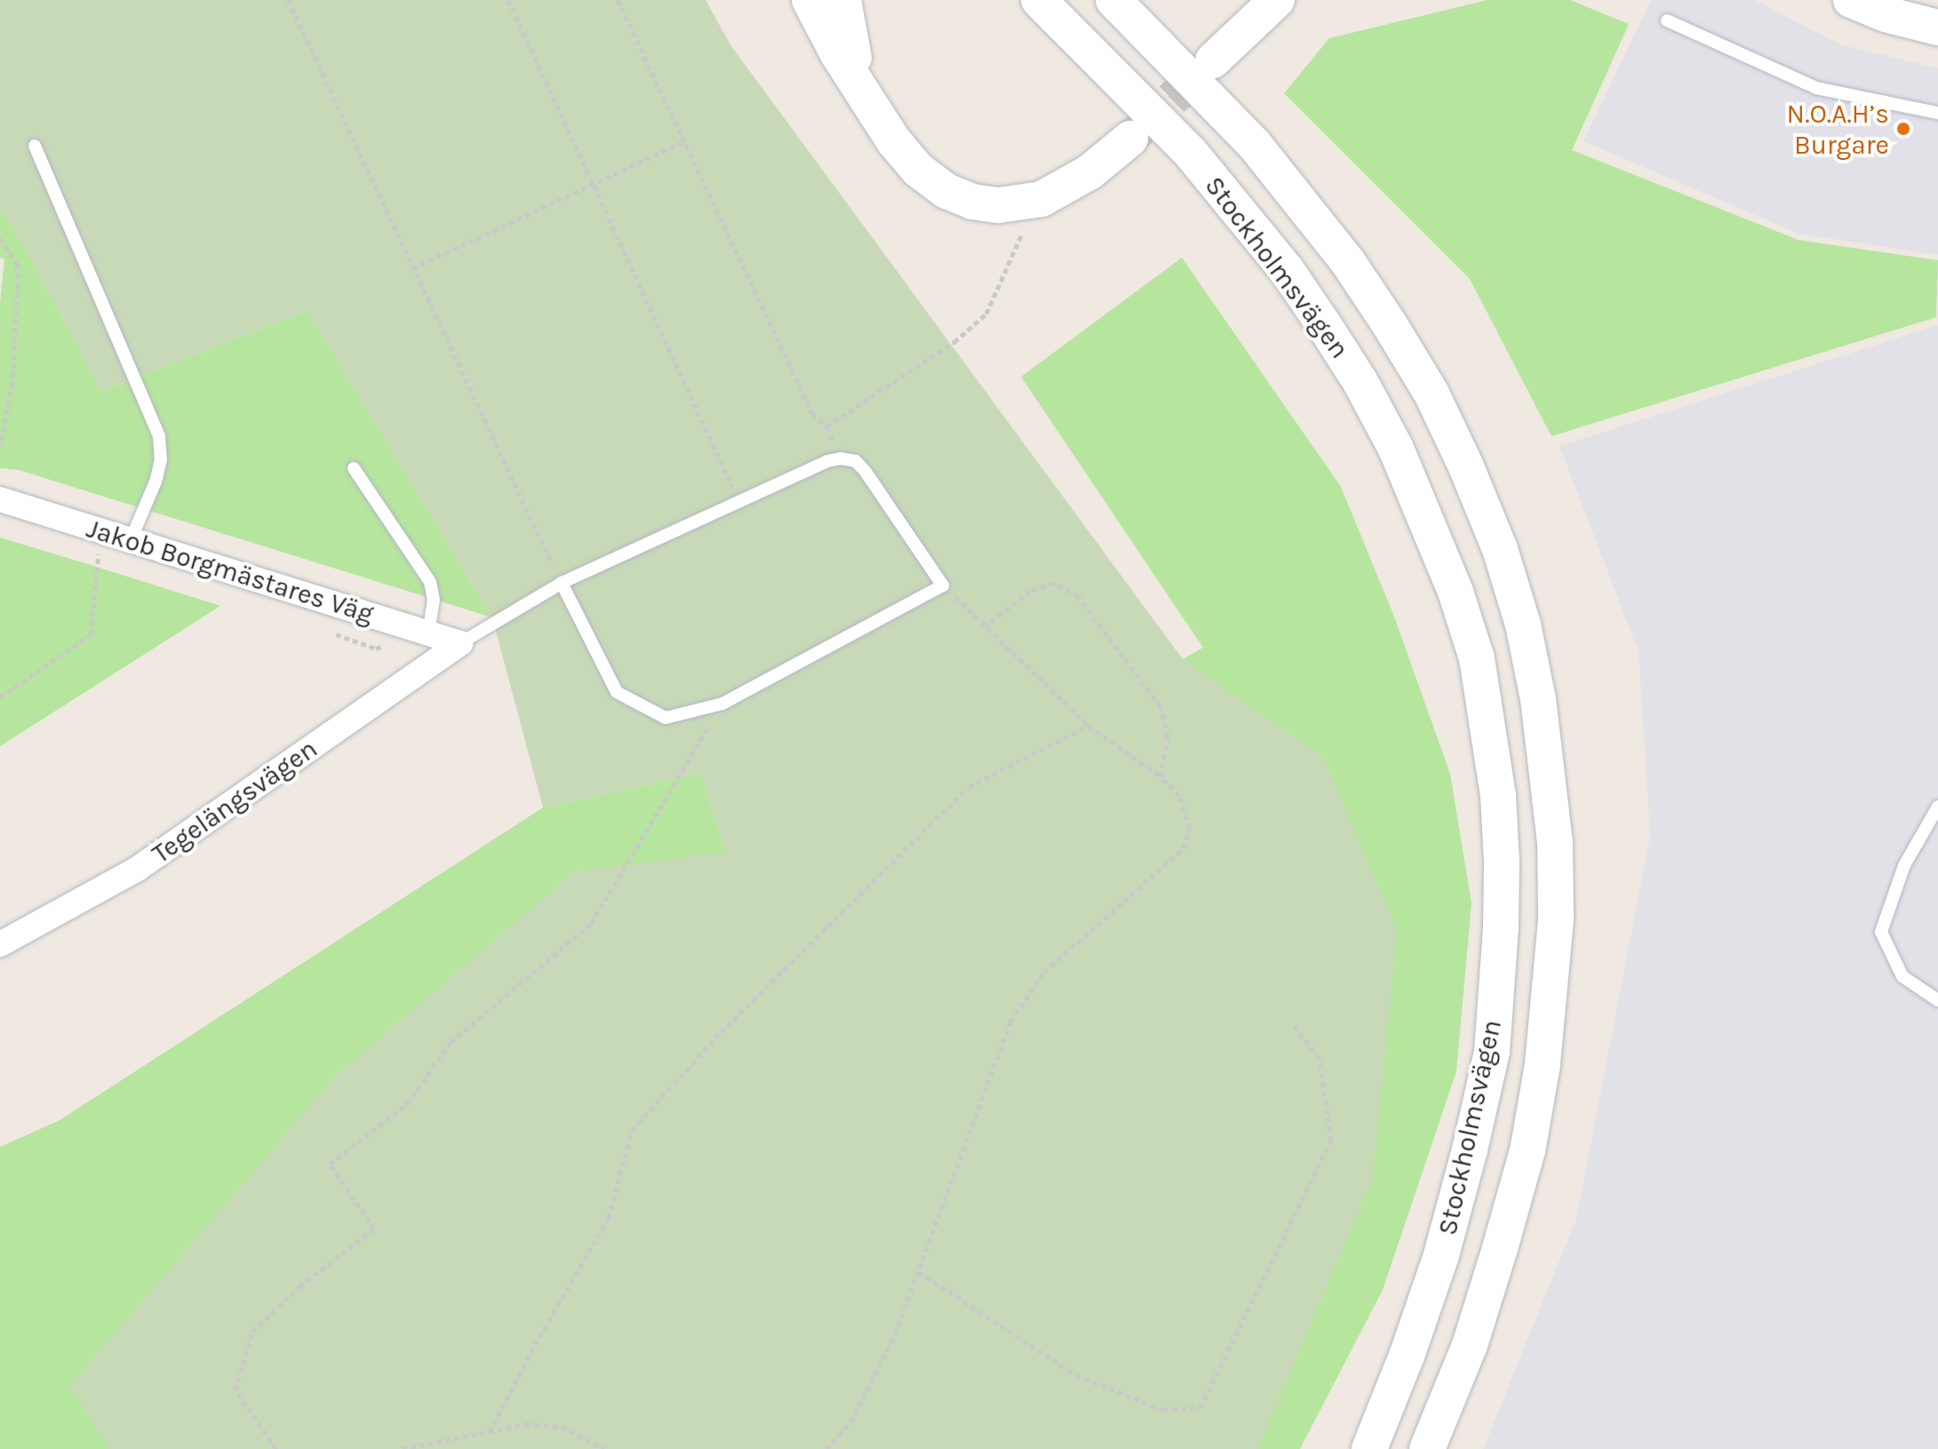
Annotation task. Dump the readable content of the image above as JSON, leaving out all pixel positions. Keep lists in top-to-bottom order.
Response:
{
  "streets": {
    "main road": ["Stockholmsvägen"],
    "street": ["Jakob Borgmästares Väg", "Tegelängsvägen"]
  },
  "crossings": [
    ["Jakob Borgmästares Väg", "Tegelängsvägen"]
  ],
  "places": ["N.O.A.H’s Burgare"]
}
